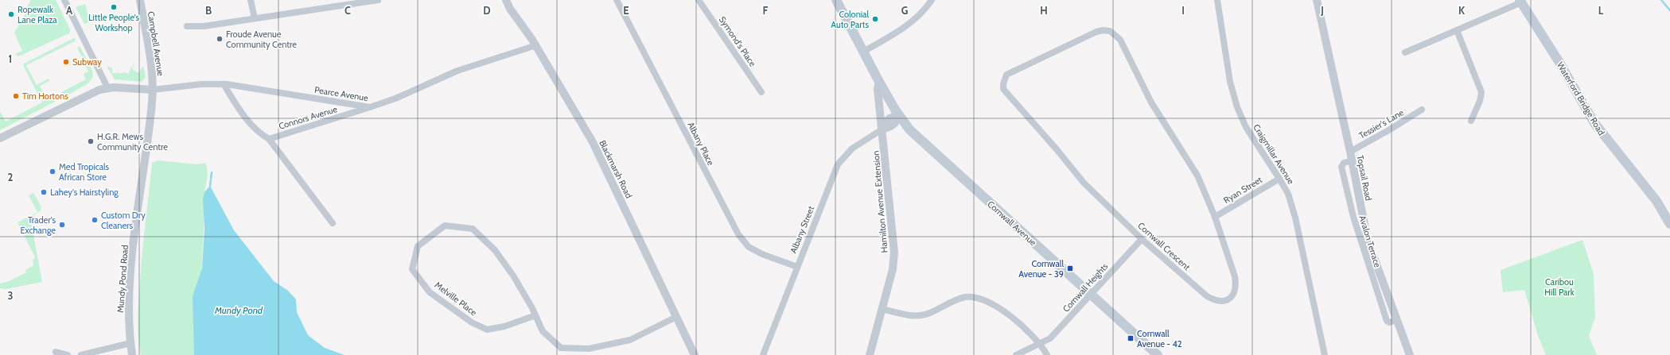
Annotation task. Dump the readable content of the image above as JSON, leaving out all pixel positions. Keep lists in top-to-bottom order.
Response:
{
  "streets": {
    "main road": ["Waterford Bridge Road", "Cornwall Avenue"],
    "street": [
      "Symond's Place",
      "Campbell Avenue",
      "Pearce Avenue",
      "Connors Avenue",
      "Tessier's Lane",
      "Albany Place",
      "Craigmillar Avenue",
      "Blackmarsh Road",
      "Topsail Road",
      "Ryan Street",
      "Hamilton Avenue Extension",
      "Albany Street",
      "Avalon Terrace",
      "Cornwall Crescent",
      "Mundy Pond Road",
      "Cornwall Heights",
      "Melville Place"
    ]
  },
  "crossings": [
    ["Campbell Avenue", "Pearce Avenue"],
    ["Campbell Avenue", "Mundy Pond Road"],
    ["Pearce Avenue", "Connors Avenue"],
    ["Pearce Avenue", "Blackmarsh Road"],
    ["Pearce Avenue", "Mundy Pond Road"],
    ["Tessier's Lane", "Topsail Road"],
    ["Albany Place", "Albany Street"],
    ["Craigmillar Avenue", "Ryan Street"],
    ["Blackmarsh Road", "Melville Place"],
    ["Topsail Road", "Avalon Terrace"],
    ["Ryan Street", "Cornwall Crescent"],
    ["Hamilton Avenue Extension", "Cornwall Avenue"],
    ["Hamilton Avenue Extension", "Albany Street"],
    ["Cornwall Avenue", "Albany Street"],
    ["Cornwall Avenue", "Cornwall Heights"],
    ["Cornwall Crescent", "Cornwall Heights"]
  ],
  "water": ["Mundy Pond"],
  "parks": ["Caribou Hill Park"],
  "places": {
    "other": [
      "Little People's Workshop",
      "Ropewalk Lane Plaza",
      "Colonial Auto Parts",
      "Froude Avenue Community Centre",
      "Subway",
      "Tim Hortons",
      "H.G.R. Mews Community Centre",
      "Med Tropicals African Store",
      "Lahey's Hairstyling",
      "Custom Dry Cleaners",
      "Trader's Exchange"
    ],
    "transit": ["Cornwall Avenue - 39", "Cornwall Avenue - 42"]
  },
  "grid": {
    "columns": [
      "A",
      "B",
      "C",
      "D",
      "E",
      "F",
      "G",
      "H",
      "I",
      "J",
      "K",
      "L"
    ],
    "rows": ["1", "2", "3"]
  }
}
